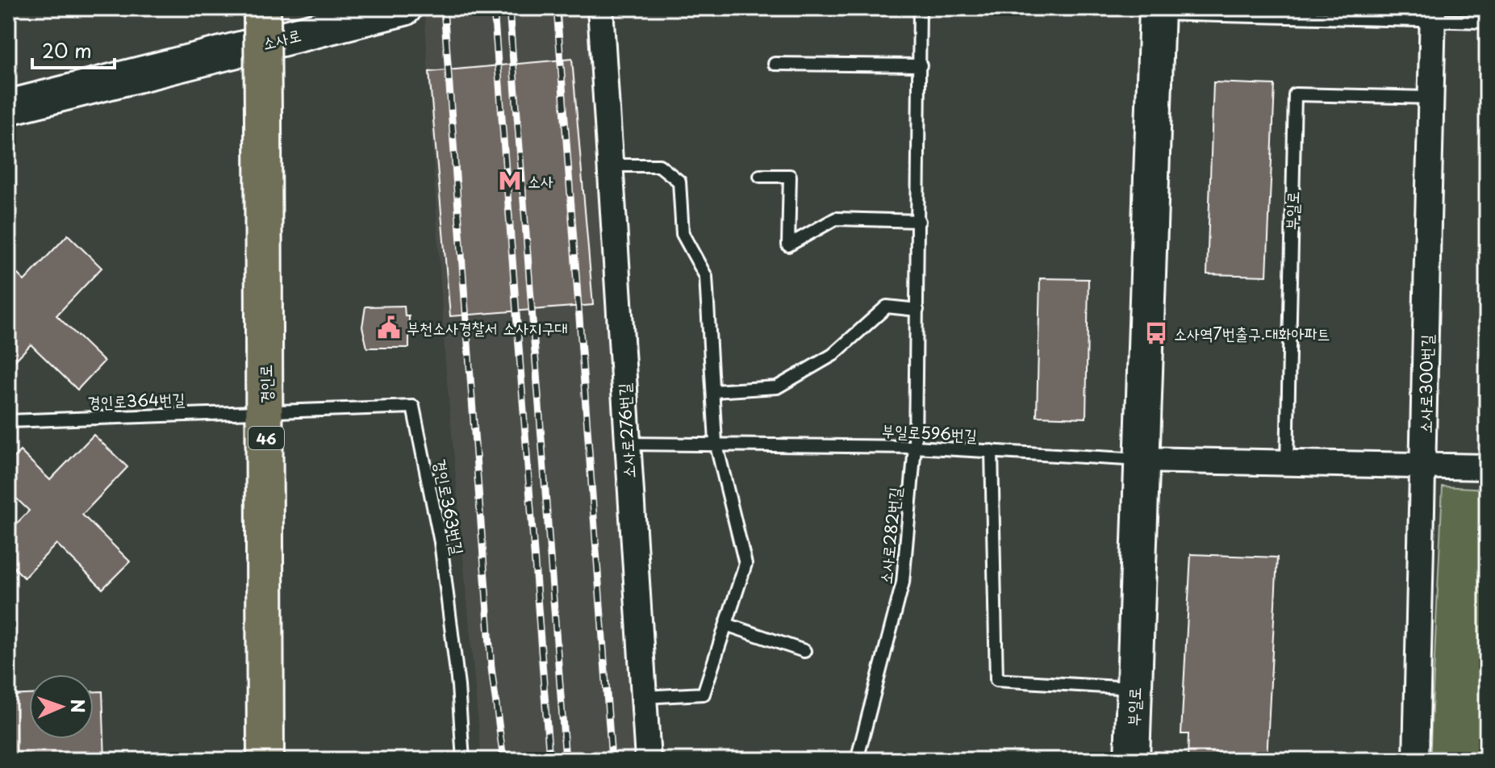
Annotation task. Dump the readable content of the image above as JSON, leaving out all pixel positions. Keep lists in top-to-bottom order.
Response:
{
  "streets": {
    "main road": ["경인로", "46"],
    "street": [
      "소사로",
      "부일로",
      "소사로300번길",
      "소사로276번길"
    ],
    "lane": [
      "경인로364번길",
      "부일로596번길",
      "경인로363번길",
      "소사로282번길"
    ]
  },
  "crossings": [
    ["부일로", "소사로300번길"],
    ["부일로", "부일로596번길"],
    ["경인로", "경인로364번길"],
    ["경인로", "경인로363번길"],
    ["경인로364번길", "경인로363번길"],
    ["소사로276번길", "부일로596번길"],
    ["부일로596번길", "소사로282번길"]
  ],
  "places": {
    "metro station": ["소사"],
    "public building": ["부천소사경찰서 소사지구대"],
    "bus stop": ["소사역7번출구.대화아파트"]
  },
  "scale_bar": "20 m",
  "north": "right"
}
